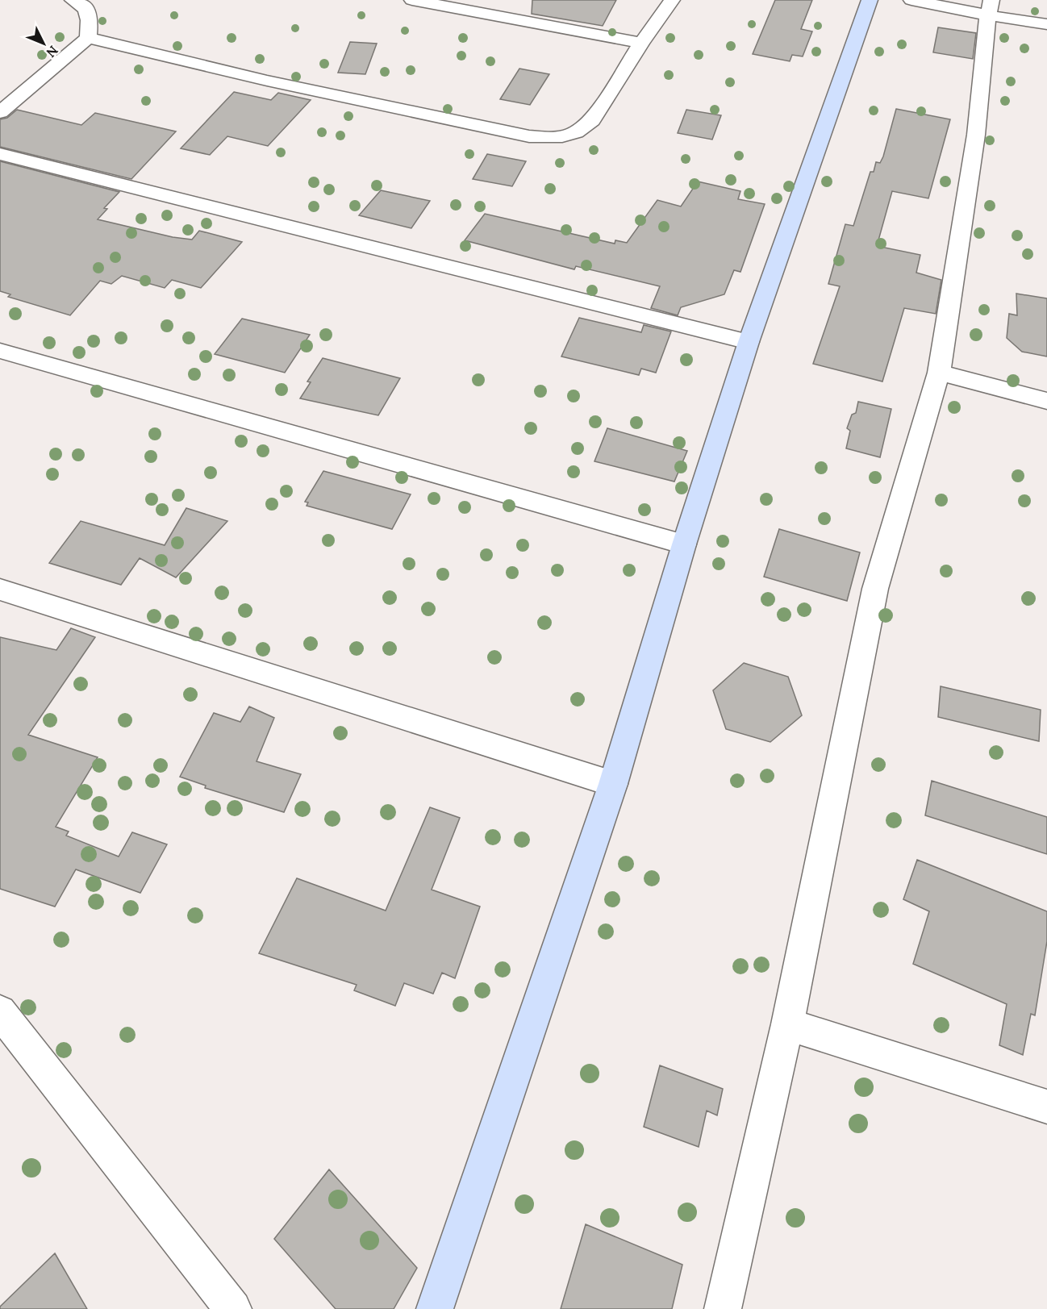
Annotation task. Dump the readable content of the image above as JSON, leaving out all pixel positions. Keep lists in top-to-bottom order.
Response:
{
  "north": "bottom right"
}
